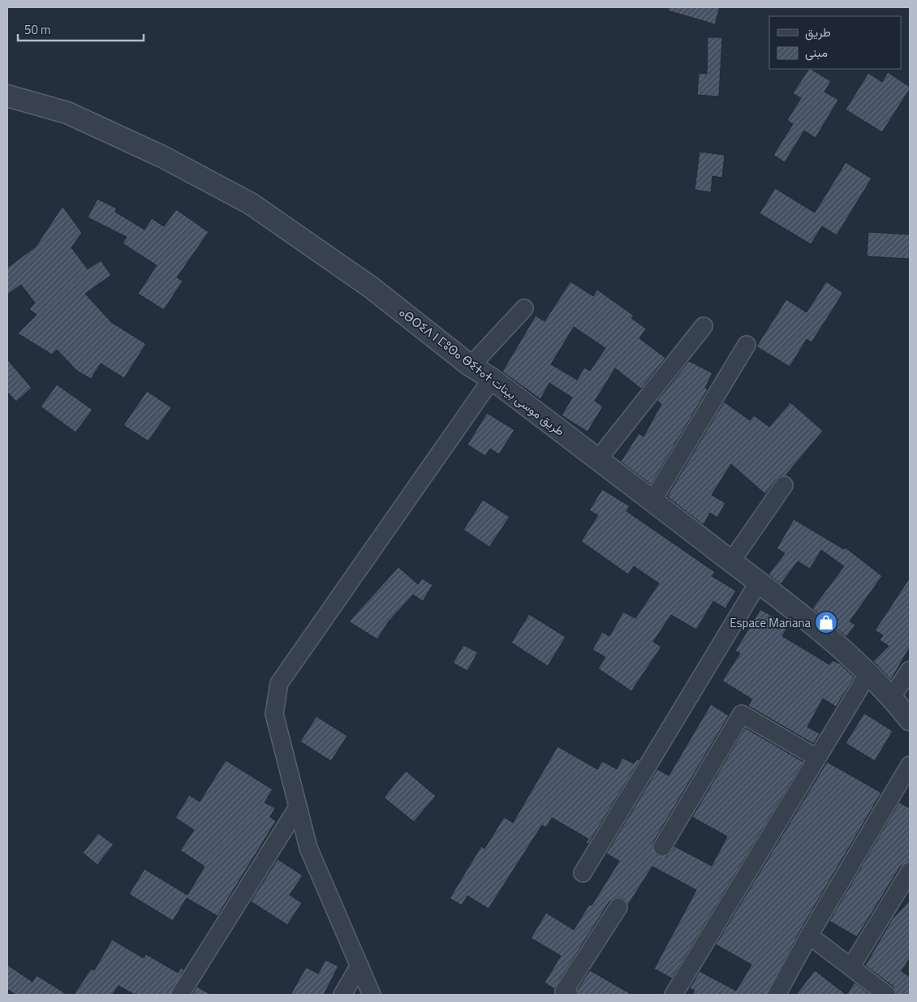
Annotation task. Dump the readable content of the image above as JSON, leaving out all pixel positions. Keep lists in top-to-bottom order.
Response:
{
  "streets": {
    "street": ["ⴰⴱⵔⵉⴷ ⵏ ⵎⵓⵙⴰ ⴱⵉⵜⴰⵜ طريق موسى بيتات"]
  },
  "places": {
    "shop": ["Espace Mariana"]
  },
  "legend": ["طريق", "مبنى"],
  "scale_bar": "50 m"
}
